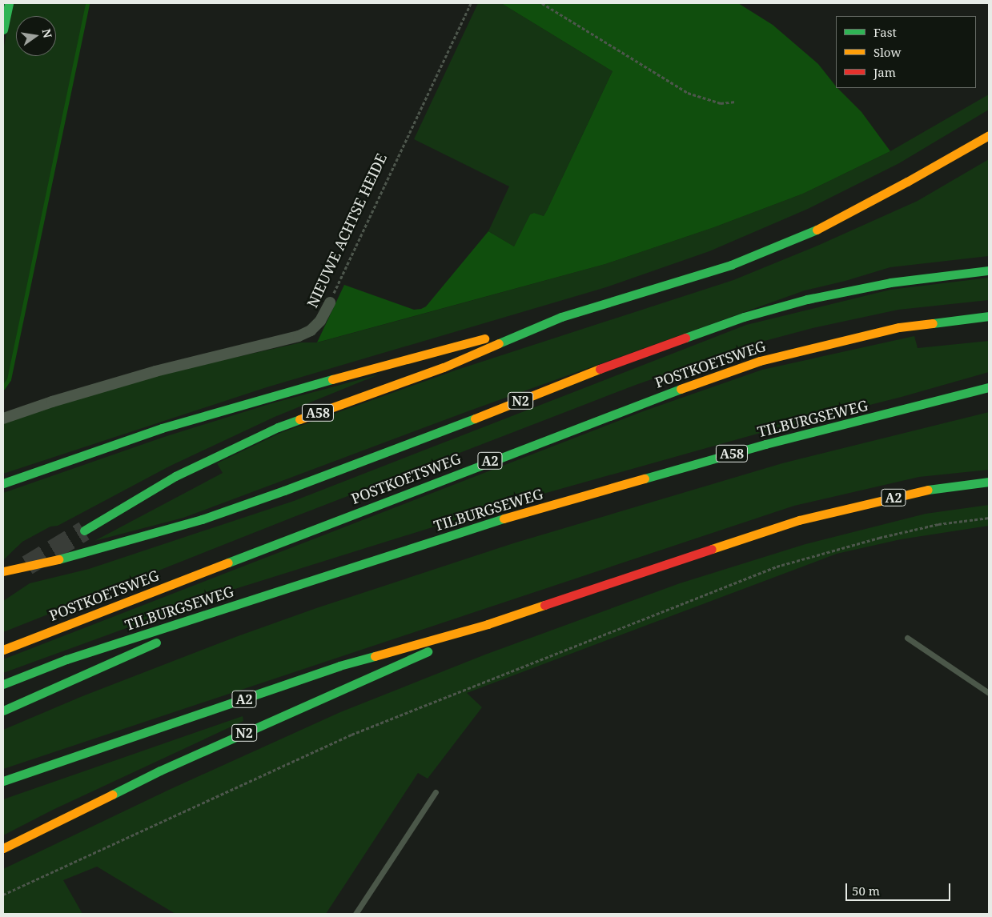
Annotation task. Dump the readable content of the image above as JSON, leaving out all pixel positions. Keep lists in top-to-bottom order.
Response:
{
  "streets": {
    "main road": [
      "POSTKOETSWEG",
      "N2",
      "A58",
      "TILBURGSEWEG",
      "A2"
    ],
    "street": ["NIEUWE ACHTSE HEIDE"]
  },
  "crossings": [
    ["N2", "A2"]
  ],
  "legend": ["Fast", "Slow", "Jam"],
  "scale_bar": "50 m",
  "north": "right"
}
